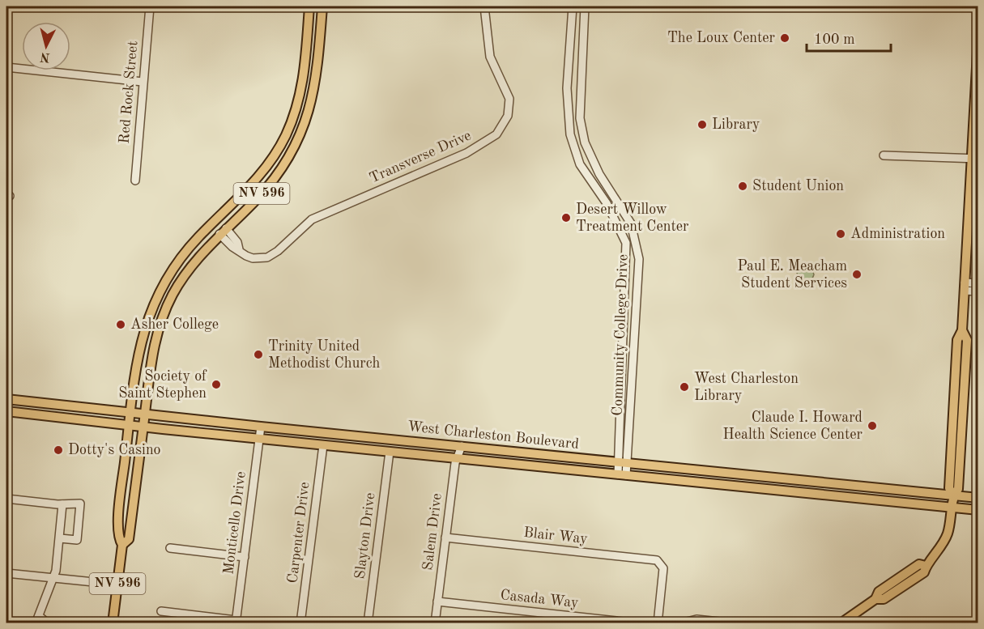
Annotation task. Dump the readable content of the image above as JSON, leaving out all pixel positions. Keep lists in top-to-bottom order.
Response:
{
  "streets": {
    "main road": ["NV 596", "West Charleston Boulevard"],
    "street": [
      "Red Rock Street",
      "Transverse Drive",
      "Community College Drive",
      "Monticello Drive",
      "Salem Drive",
      "Carpenter Drive",
      "Slayton Drive",
      "Blair Way",
      "Casada Way"
    ]
  },
  "crossings": [
    ["Transverse Drive", "NV 596"],
    ["NV 596", "West Charleston Boulevard"],
    ["Community College Drive", "West Charleston Boulevard"],
    ["West Charleston Boulevard", "Monticello Drive"],
    ["West Charleston Boulevard", "Salem Drive"],
    ["West Charleston Boulevard", "Carpenter Drive"],
    ["West Charleston Boulevard", "Slayton Drive"],
    ["Salem Drive", "Blair Way"],
    ["Salem Drive", "Casada Way"]
  ],
  "places": [
    "The Loux Center",
    "Library",
    "Student Union",
    "Desert Willow Treatment Center",
    "Administration",
    "Paul E. Meacham Student Services",
    "Asher College",
    "Trinity United Methodist Church",
    "Society of Saint Stephen",
    "West Charleston Library",
    "Claude I. Howard Health Science Center",
    "Dotty's Casino"
  ],
  "scale_bar": "100 m",
  "north": "bottom"
}
